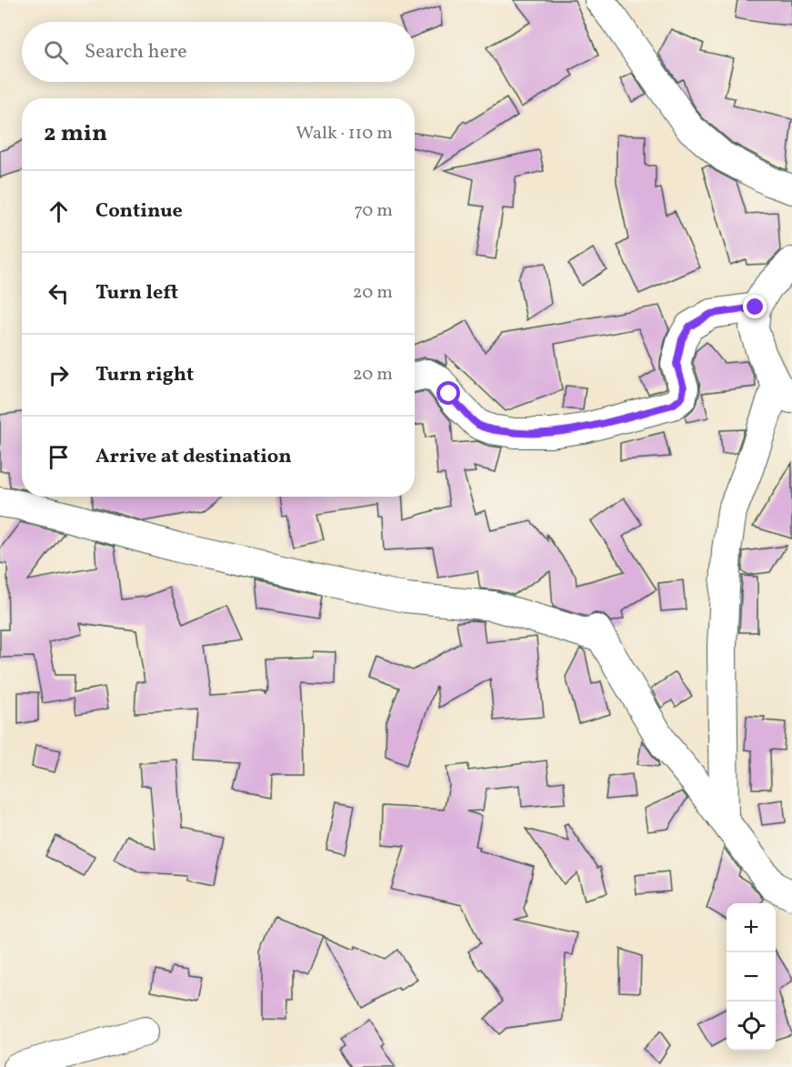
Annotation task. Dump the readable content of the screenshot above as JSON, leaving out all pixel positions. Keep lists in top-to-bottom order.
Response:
{
  "page": {
    "search": "Search here",
    "heading": ["2 min", "Walk · 110 m"],
    "list": [
      ["Continue", "70 m"],
      ["Turn left", "20 m"],
      ["Turn right", "20 m"],
      "Arrive at destination"
    ],
    "map_buttons": ["+", "−"]
  }
}
